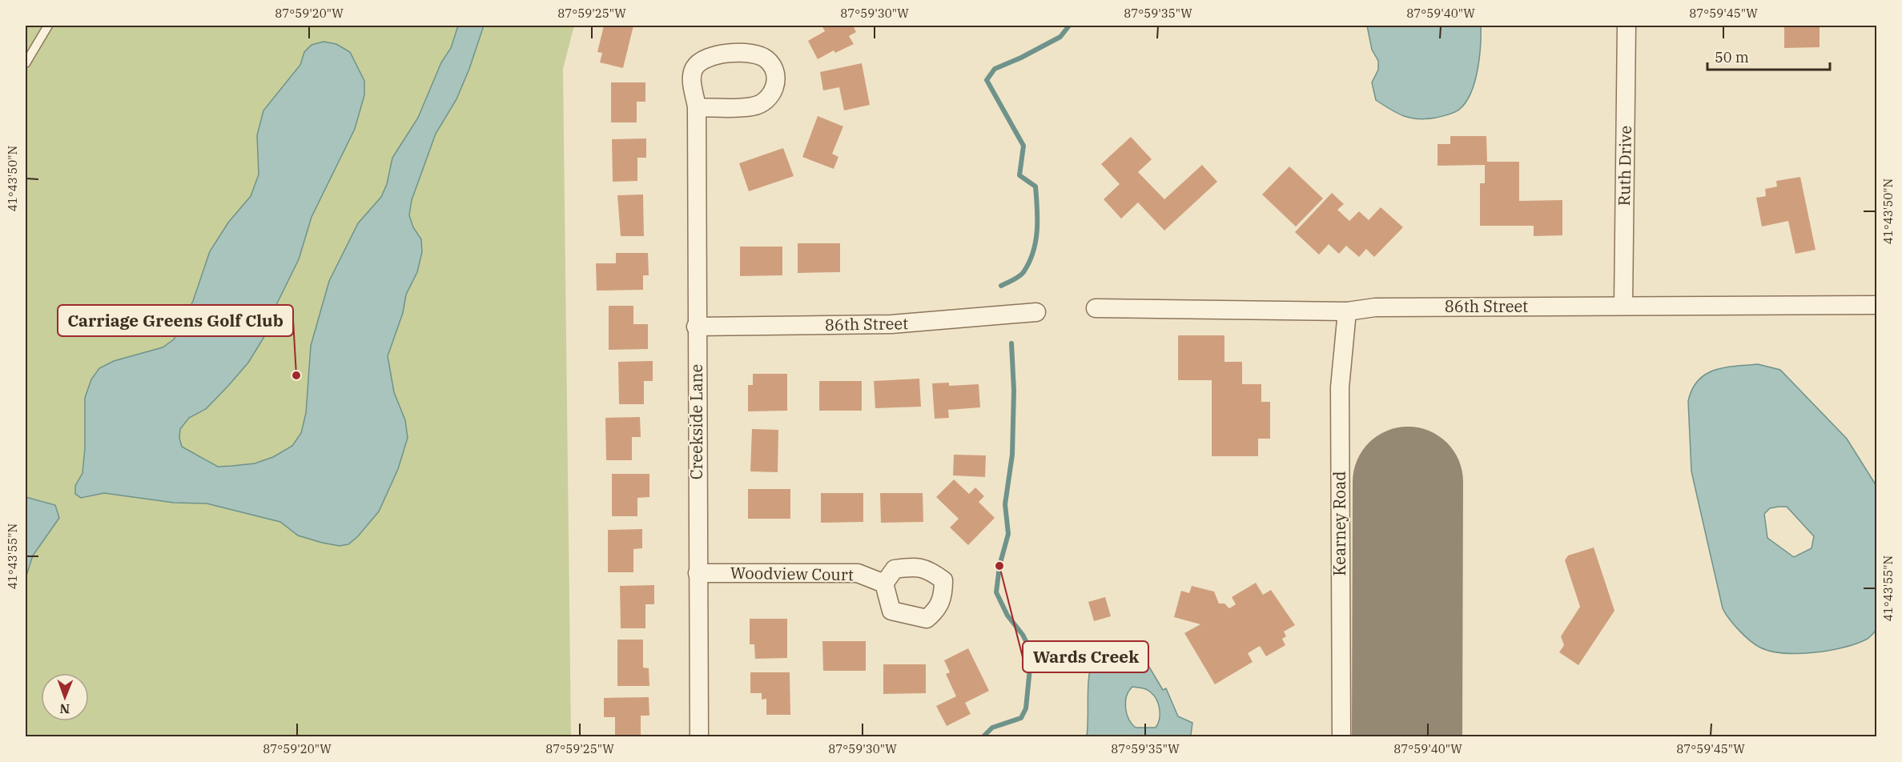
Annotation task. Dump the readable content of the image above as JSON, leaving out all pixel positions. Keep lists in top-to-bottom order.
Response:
{
  "streets": {
    "street": [
      "Ruth Drive",
      "86th Street",
      "Creekside Lane",
      "Kearney Road",
      "Woodview Court"
    ]
  },
  "crossings": [
    ["Ruth Drive", "86th Street"],
    ["86th Street", "Creekside Lane"],
    ["86th Street", "Kearney Road"],
    ["Creekside Lane", "Woodview Court"]
  ],
  "places": ["Carriage Greens Golf Club", "Wards Creek"],
  "scale_bar": "50 m",
  "north": "bottom",
  "coordinates": [
    "87°59'20\"W",
    "87°59'25\"W",
    "87°59'30\"W",
    "87°59'35\"W",
    "87°59'40\"W",
    "87°59'45\"W",
    "41°43'50\"N",
    "41°43'55\"N"
  ]
}
